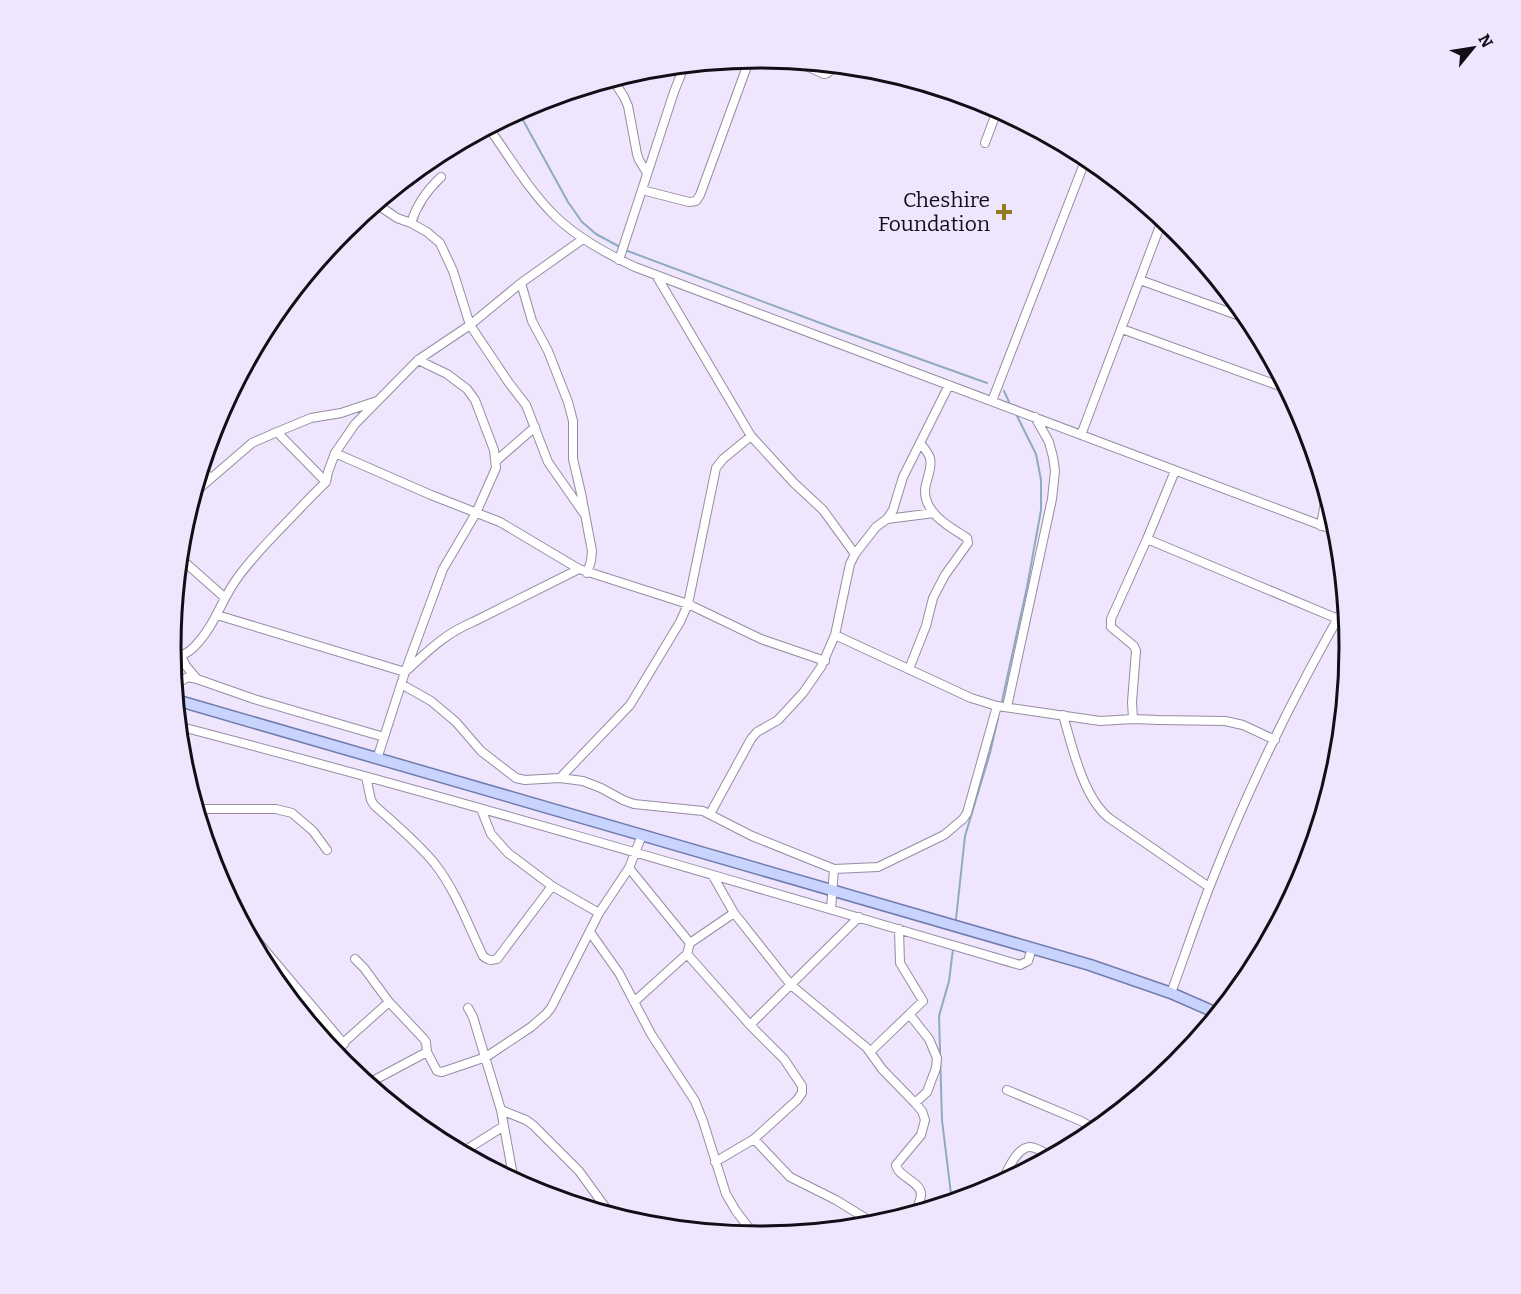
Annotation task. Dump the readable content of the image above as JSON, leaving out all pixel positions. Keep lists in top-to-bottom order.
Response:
{
  "places": {
    "health": ["Cheshire Foundation"]
  },
  "north": "top right"
}
